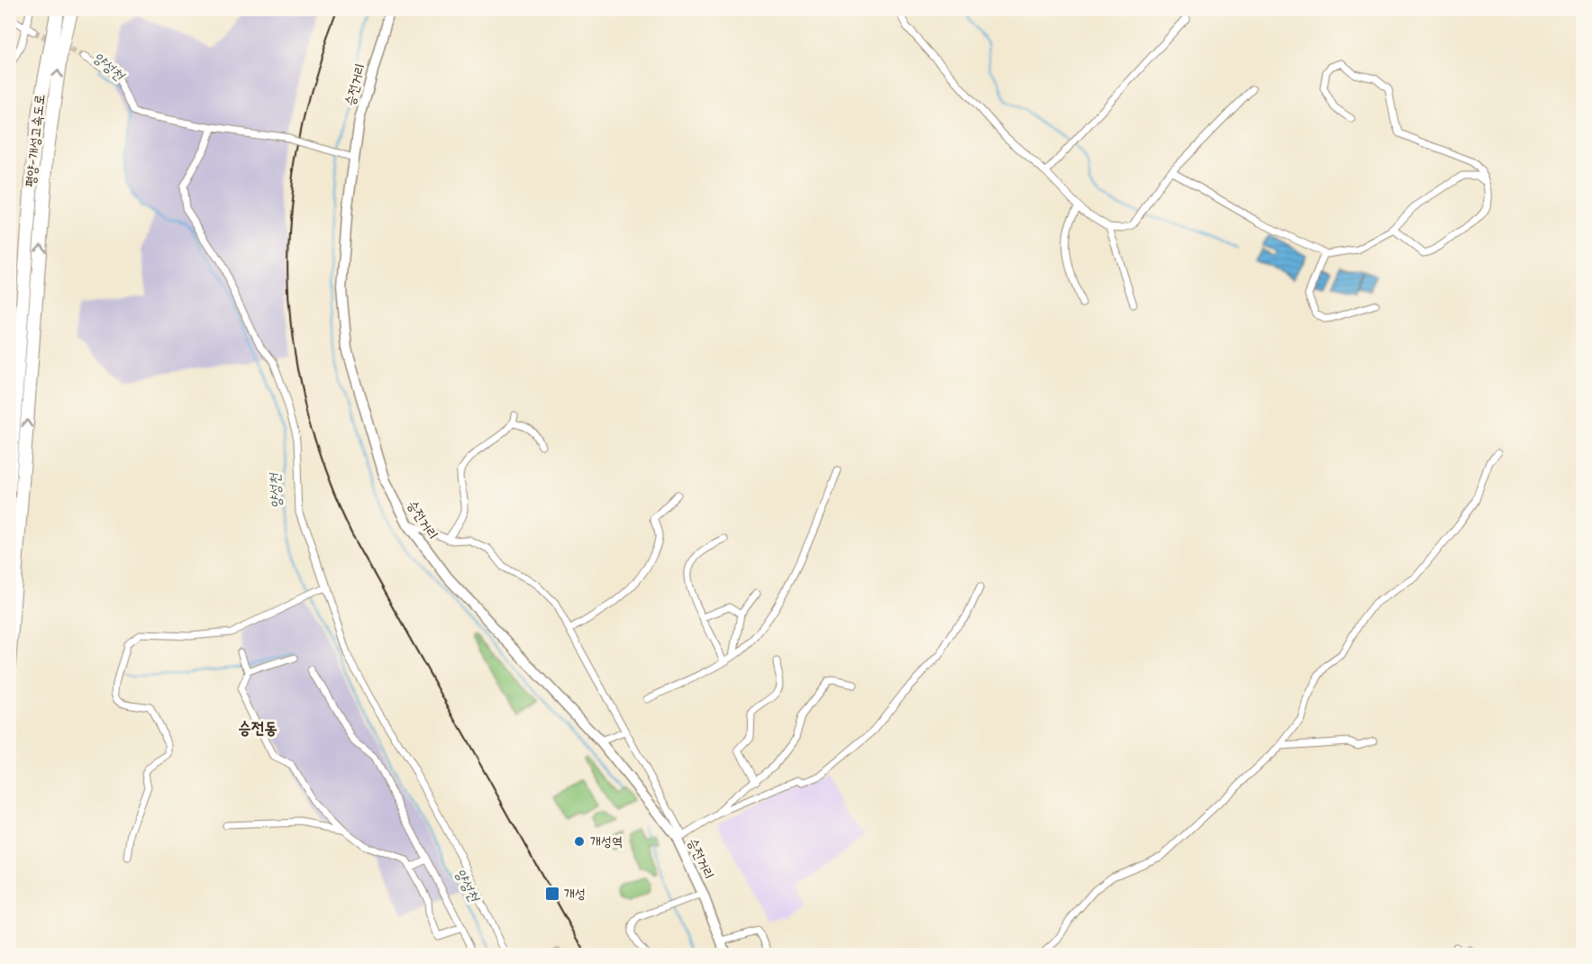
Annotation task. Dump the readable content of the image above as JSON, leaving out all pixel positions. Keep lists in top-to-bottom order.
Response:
{
  "streets": {
    "highway": ["평양-개성고속도로"],
    "main road": ["승전거리"]
  },
  "districts": ["승전동"],
  "water": ["양성천"],
  "places": {
    "other": ["개성역"],
    "transit": ["개성"]
  }
}
